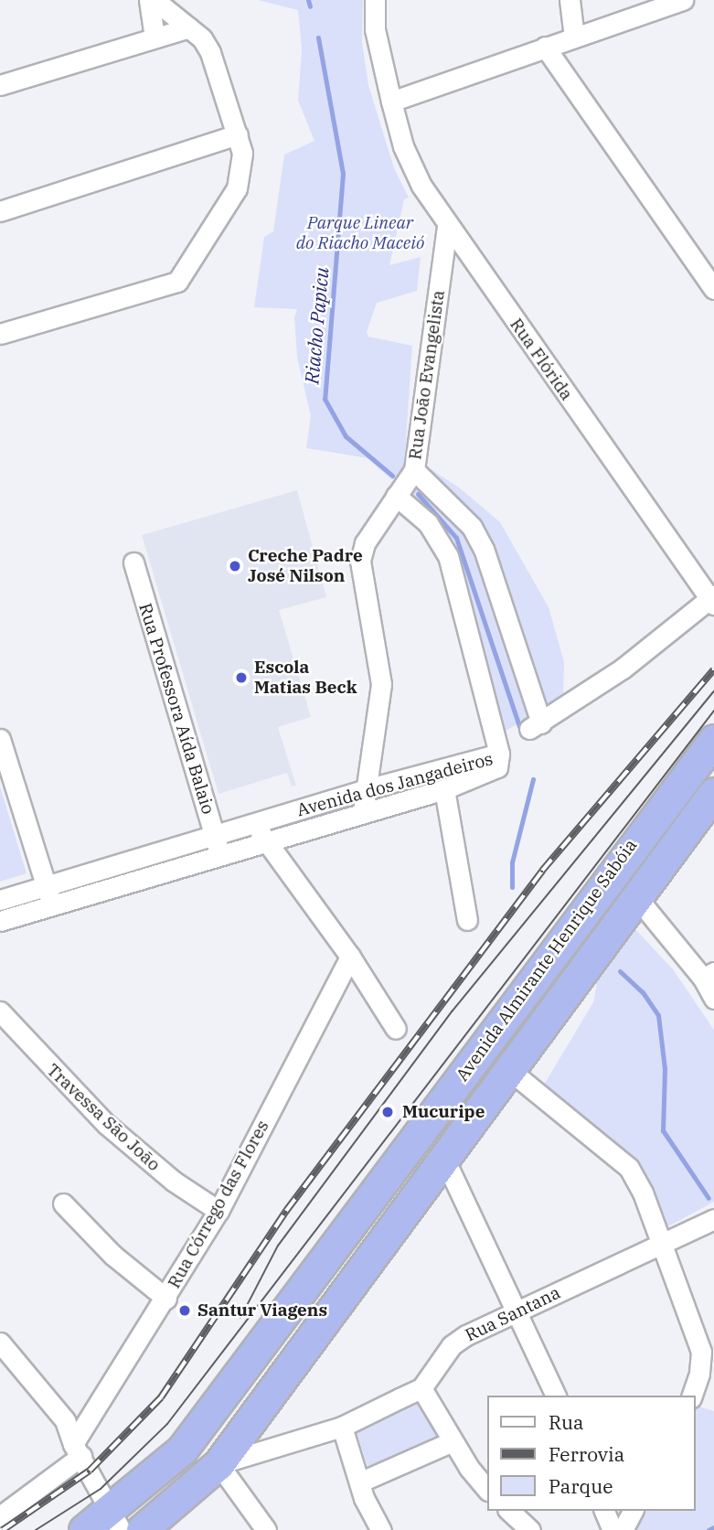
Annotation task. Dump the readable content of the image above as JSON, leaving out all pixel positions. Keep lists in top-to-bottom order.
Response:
{
  "streets": {
    "highway": ["Avenida Almirante Henrique Sabóia"],
    "street": [
      "Rua Flórida",
      "Rua João Evangelista",
      "Rua Professora Aída Balaio",
      "Avenida dos Jangadeiros",
      "Travessa São João",
      "Rua Córrego das Flores",
      "Rua Santana"
    ]
  },
  "crossings": [
    ["Rua Flórida", "Rua João Evangelista"],
    ["Rua João Evangelista", "Avenida dos Jangadeiros"],
    ["Rua Professora Aída Balaio", "Avenida dos Jangadeiros"],
    ["Avenida Almirante Henrique Sabóia", "Rua Santana"],
    ["Travessa São João", "Rua Córrego das Flores"]
  ],
  "water": ["Riacho Papicu"],
  "parks": ["Parque Linear do Riacho Maceió"],
  "places": [
    "Creche Padre José Nilson",
    "Escola Matias Beck",
    "Mucuripe",
    "Santur Viagens"
  ],
  "legend": ["Rua", "Ferrovia", "Parque"]
}
